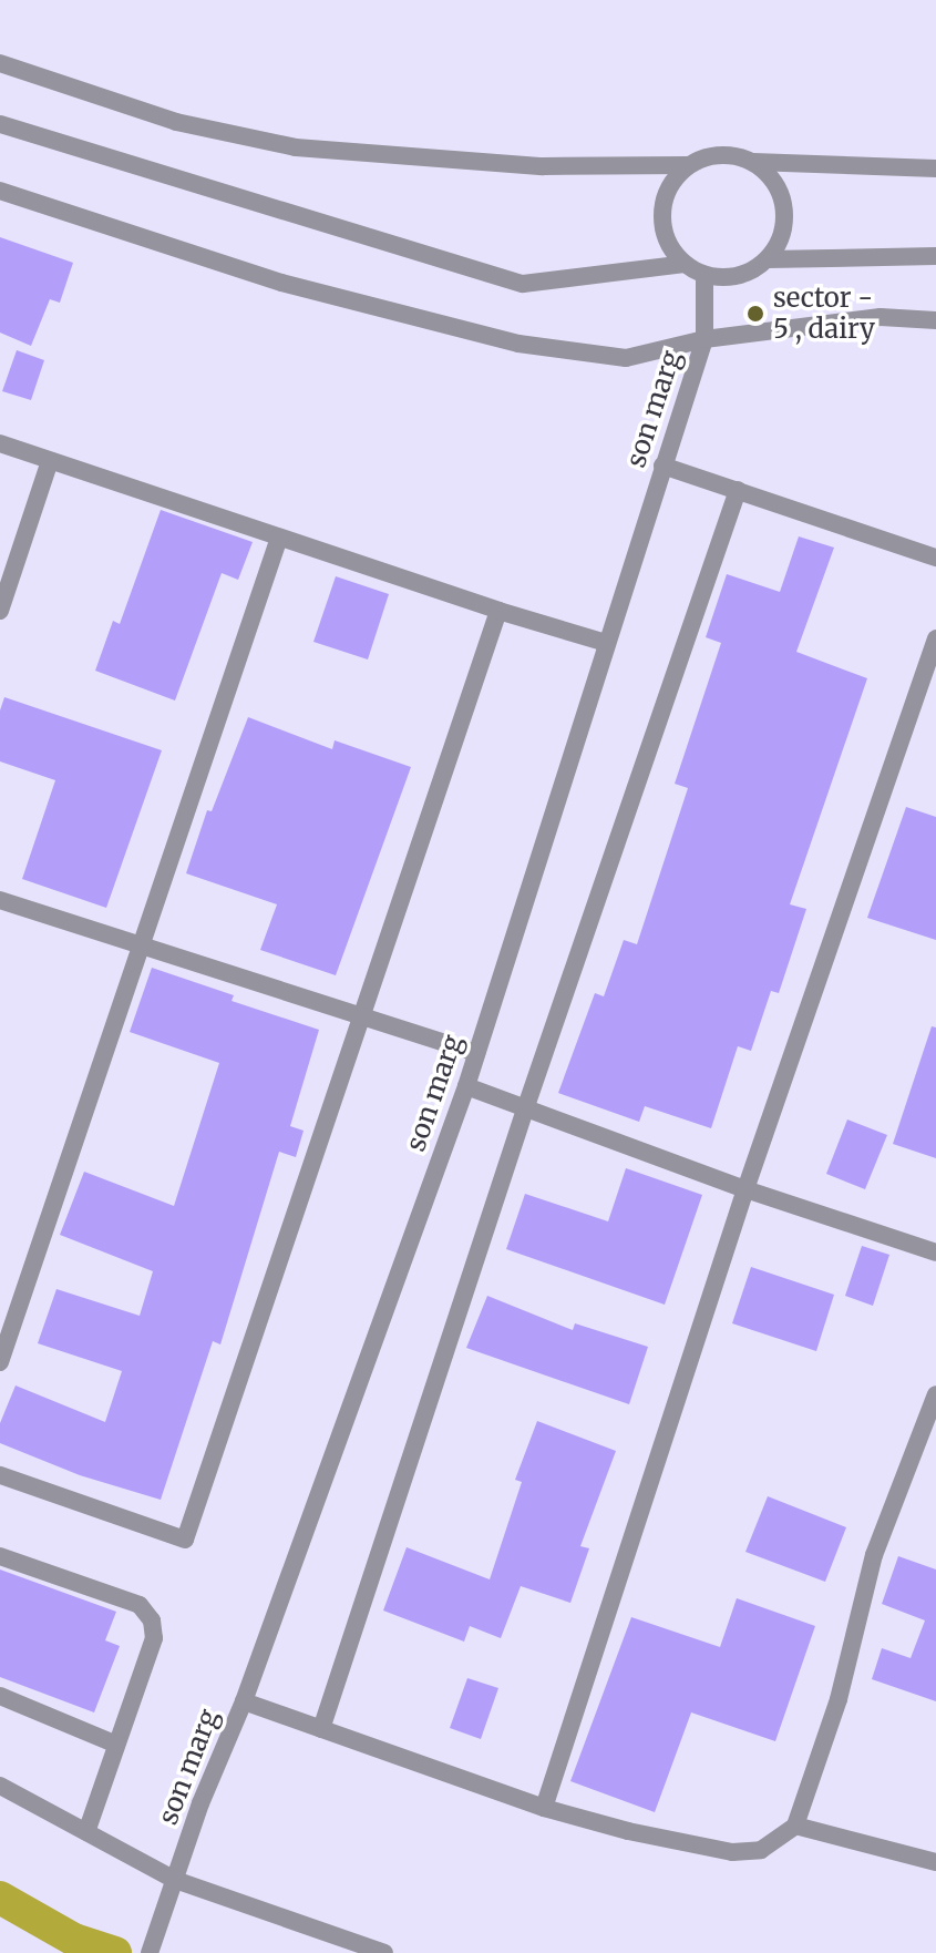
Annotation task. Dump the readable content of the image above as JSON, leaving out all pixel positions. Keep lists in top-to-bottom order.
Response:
{
  "streets": {
    "street": ["son marg"]
  },
  "places": ["sector - 5 , dairy"]
}
